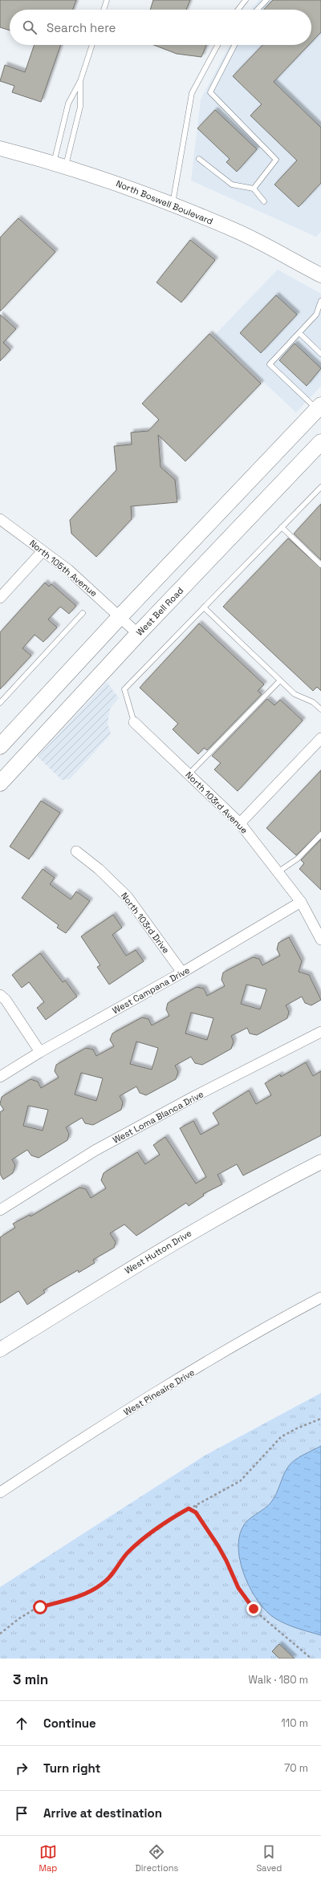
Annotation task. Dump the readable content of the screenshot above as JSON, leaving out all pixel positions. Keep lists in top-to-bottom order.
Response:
{
  "streets": {
    "main road": ["West Bell Road"],
    "street": [
      "North Boswell Boulevard",
      "North 105th Avenue",
      "North 103rd Avenue",
      "North 103rd Drive",
      "West Campana Drive",
      "West Loma Blanca Drive",
      "West Hutton Drive",
      "West Pineaire Drive"
    ]
  },
  "crossings": [
    ["North 105th Avenue", "West Bell Road"],
    ["North 103rd Avenue", "West Campana Drive"],
    ["North 103rd Drive", "West Campana Drive"]
  ],
  "page": {
    "search": "Search here",
    "heading": ["3 min", "Walk · 180 m"],
    "list": [
      ["Continue", "110 m"],
      ["Turn right", "70 m"],
      "Arrive at destination"
    ],
    "nav": ["Map", "Directions", "Saved"]
  }
}
